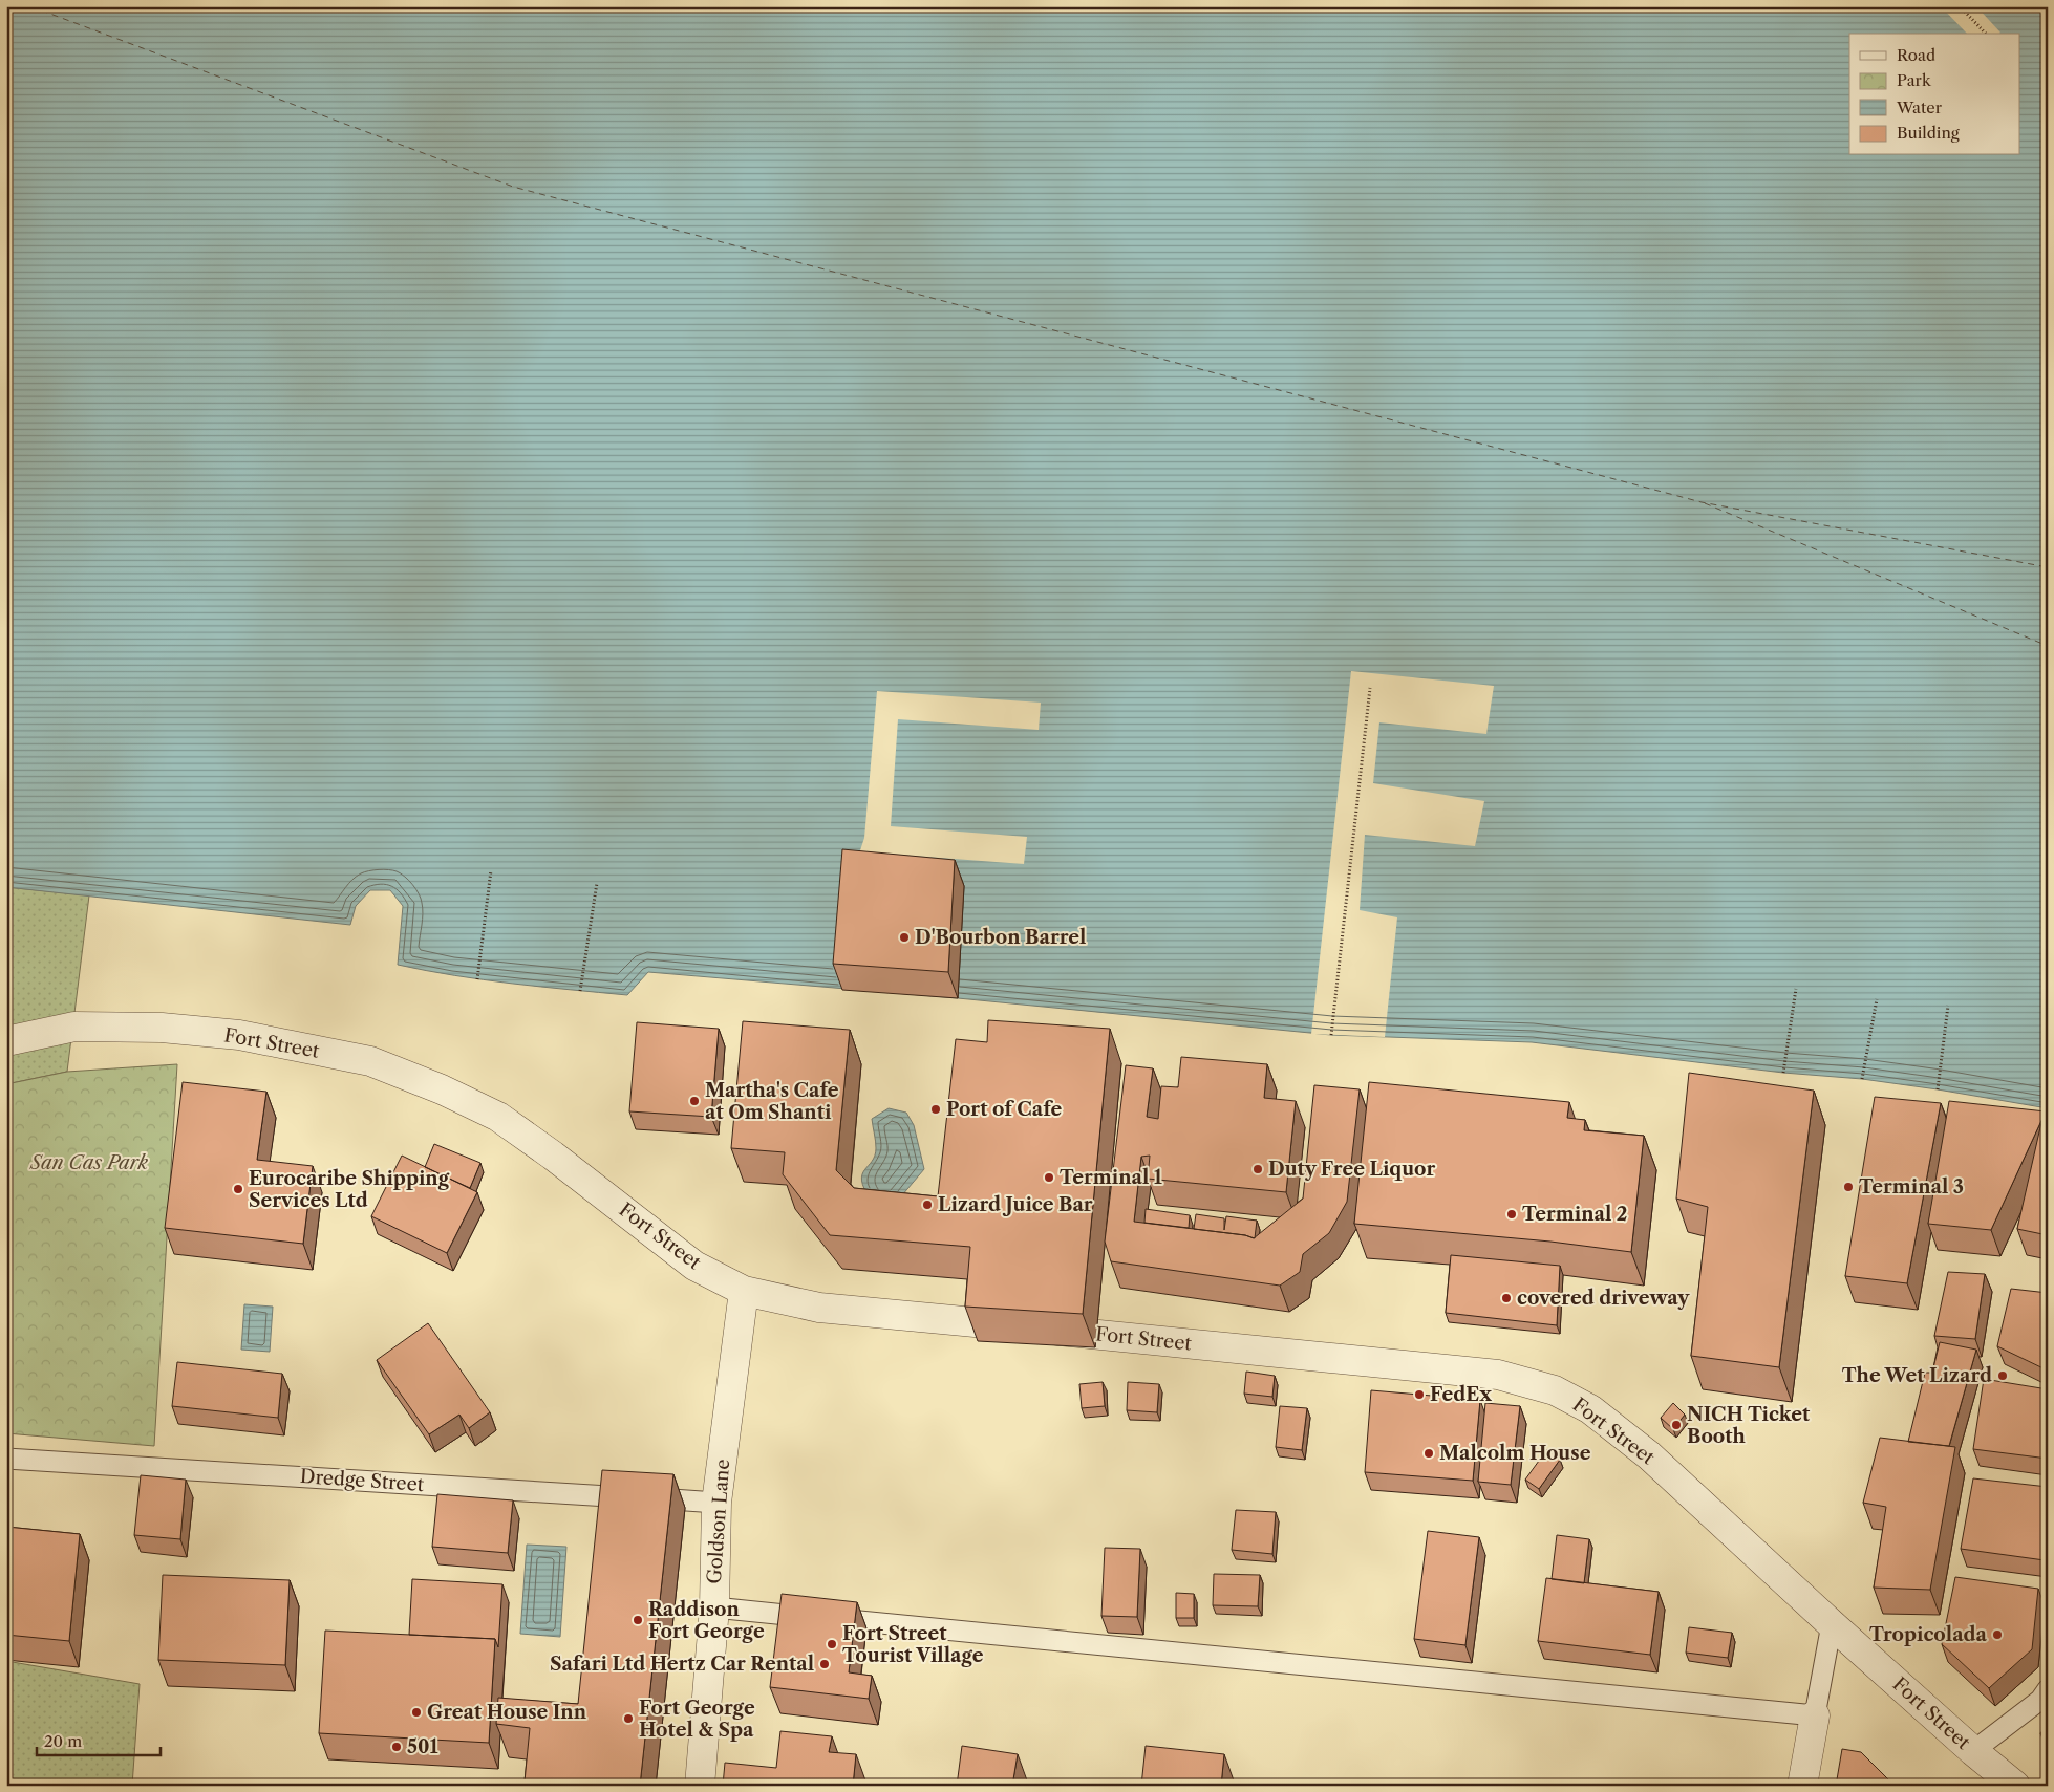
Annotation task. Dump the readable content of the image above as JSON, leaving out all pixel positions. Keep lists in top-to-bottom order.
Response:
{
  "streets": {
    "street": ["Fort Street", "Goldson Lane"],
    "lane": ["Dredge Street"]
  },
  "crossings": [
    ["Fort Street", "Goldson Lane"],
    ["Dredge Street", "Goldson Lane"]
  ],
  "parks": ["San Cas Park"],
  "places": [
    "D'Bourbon Barrel",
    "Martha's Cafe at Om Shanti",
    "Port of Cafe",
    "Duty Free Liquor",
    "Terminal 1",
    "Terminal 3",
    "Eurocaribe Shipping Services Ltd",
    "Lizard Juice Bar",
    "Terminal 2",
    "covered driveway",
    "The Wet Lizard",
    "FedEx",
    "NICH Ticket Booth",
    "Malcolm House",
    "Raddison Fort George",
    "Tropicolada",
    "Fort Street Tourist Village",
    "Safari Ltd Hertz Car Rental",
    "Great House Inn",
    "Fort George Hotel & Spa",
    "501"
  ],
  "legend": [
    "Road",
    "Park",
    "Water",
    "Building"
  ],
  "scale_bar": "20 m"
}
